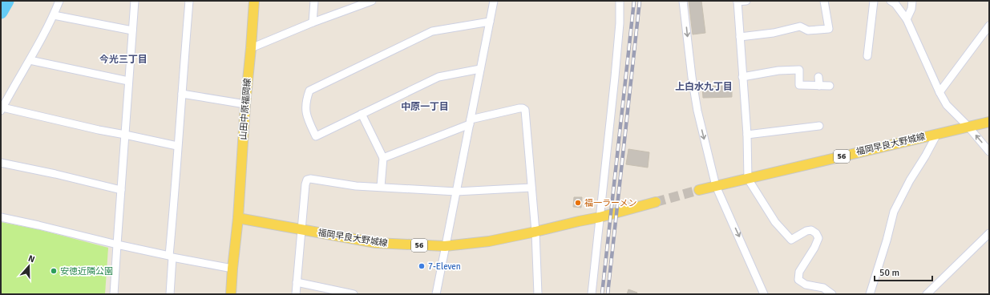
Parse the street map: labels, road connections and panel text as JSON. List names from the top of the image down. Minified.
{"streets":{"main road":["山田中原福岡線","福岡早良大野城線","56"]},"crossings":[["山田中原福岡線","福岡早良大野城線"]],"districts":["今光三丁目","上白水九丁目","中原一丁目"],"places":["福一ラーメン","7-Eleven","安徳近隣公園"],"scale_bar":"50 m","north":"top"}
